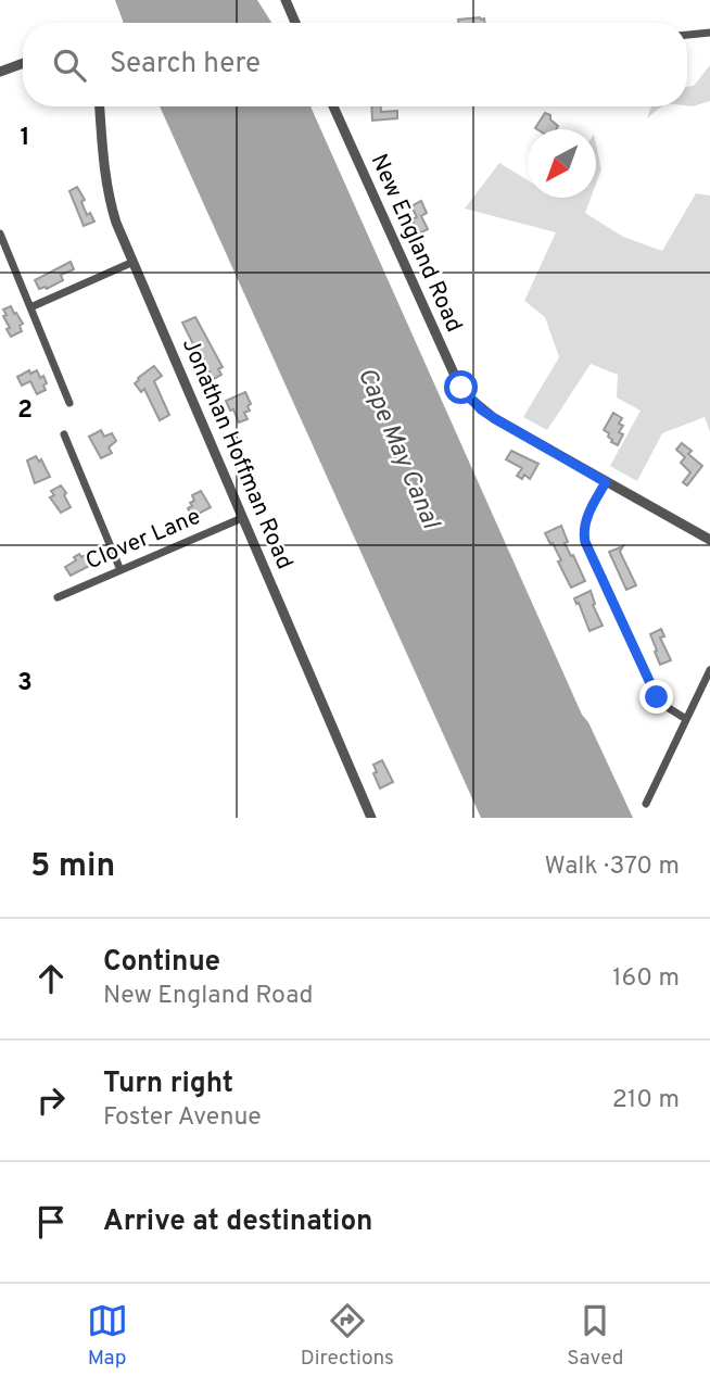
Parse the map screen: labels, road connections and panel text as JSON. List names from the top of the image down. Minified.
{"streets":{"street":["New England Road","Jonathan Hoffman Road","Clover Lane"]},"crossings":[["Jonathan Hoffman Road","Clover Lane"]],"water":["Cape May Canal"],"north":"bottom left","page":{"search":"Search here","heading":["5 min","Walk · 370 m"],"list":[["Continue","New England Road","160 m"],["Turn right","Foster Avenue","210 m"],"Arrive at destination"],"nav":["Map","Directions","Saved"]},"grid":{"rows":["1","2","3"]}}
